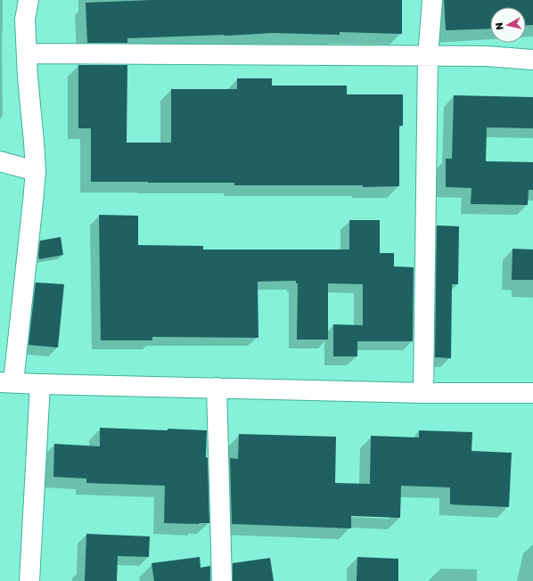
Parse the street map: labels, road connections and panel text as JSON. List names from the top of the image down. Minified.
{"north":"left"}
